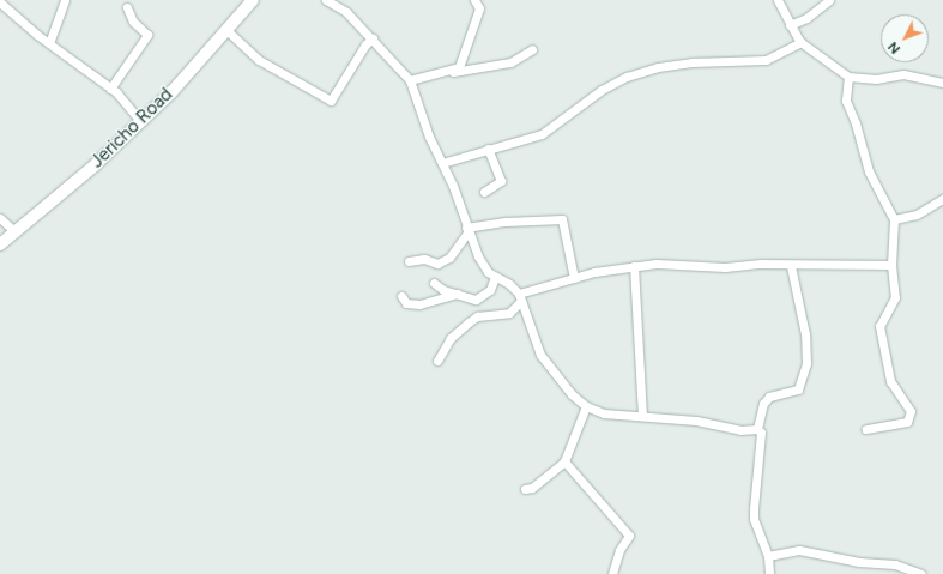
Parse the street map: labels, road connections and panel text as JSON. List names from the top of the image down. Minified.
{"streets":{"street":["Jericho Road"]},"north":"bottom left"}
